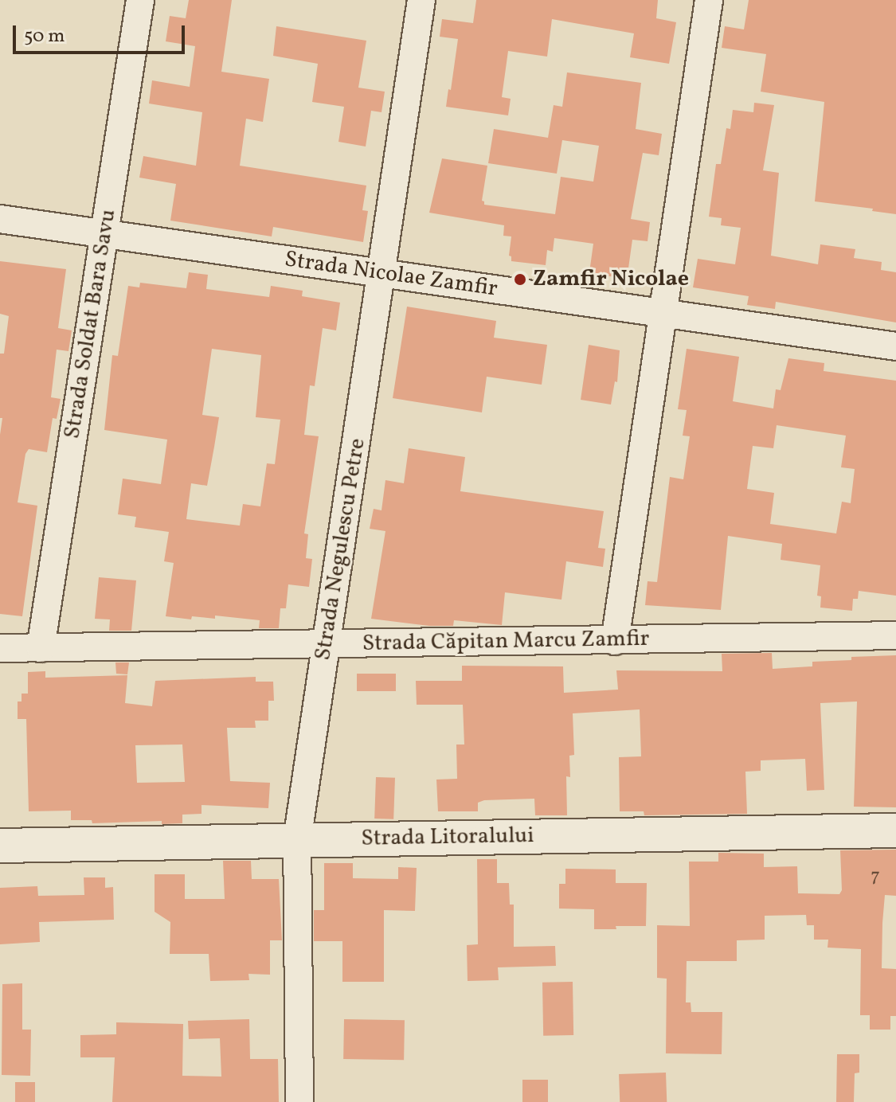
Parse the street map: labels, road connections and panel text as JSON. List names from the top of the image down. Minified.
{"streets":{"street":["Strada Nicolae Zamfir","Strada Soldat Bara Savu","Strada Negulescu Petre","Strada Căpitan Marcu Zamfir","Strada Litoralului"]},"crossings":[["Strada Nicolae Zamfir","Strada Soldat Bara Savu"],["Strada Nicolae Zamfir","Strada Negulescu Petre"],["Strada Soldat Bara Savu","Strada Căpitan Marcu Zamfir"],["Strada Negulescu Petre","Strada Căpitan Marcu Zamfir"],["Strada Negulescu Petre","Strada Litoralului"]],"places":["Zamfir Nicolae"],"house_numbers":["7"],"scale_bar":"50 m"}
